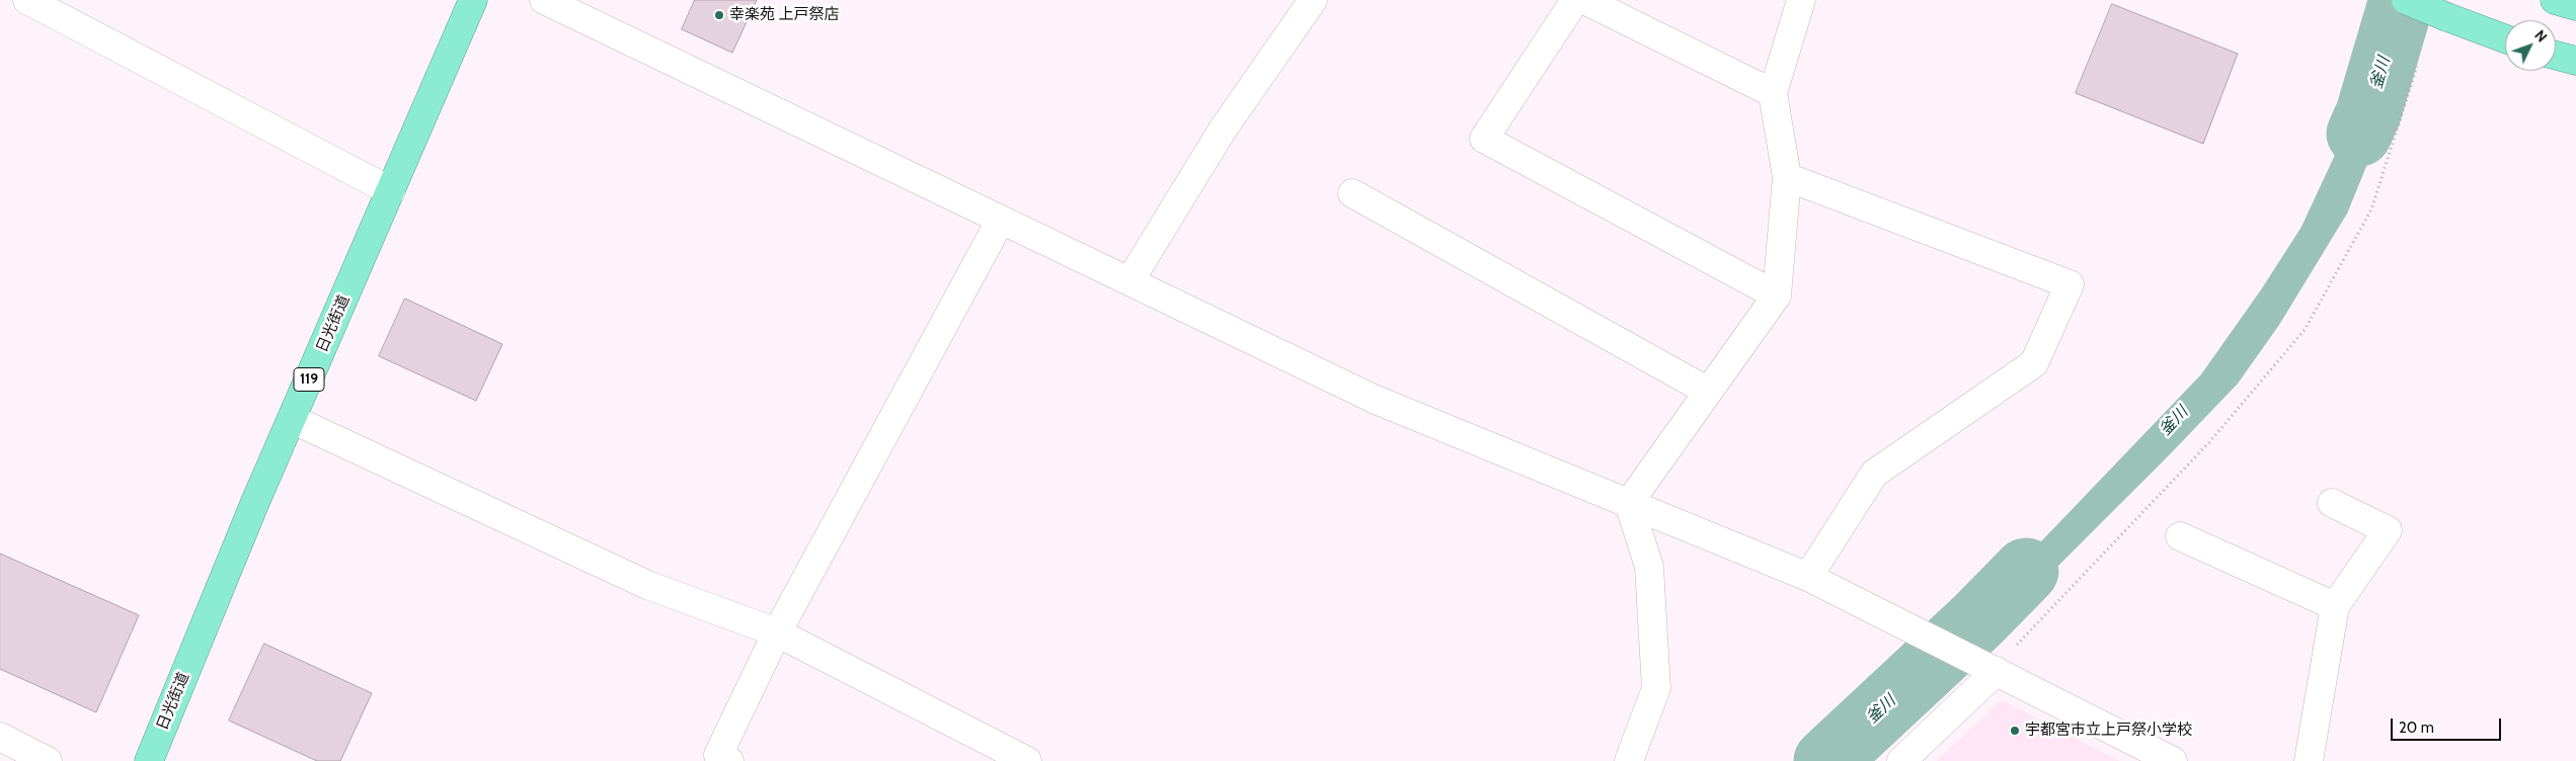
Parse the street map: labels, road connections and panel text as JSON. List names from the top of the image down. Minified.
{"streets":{"highway":["日光街道","119"]},"water":["釜川"],"places":["幸楽苑 上戸祭店","宇都宮市立上戸祭小学校"],"scale_bar":"20 m","north":"top right"}
